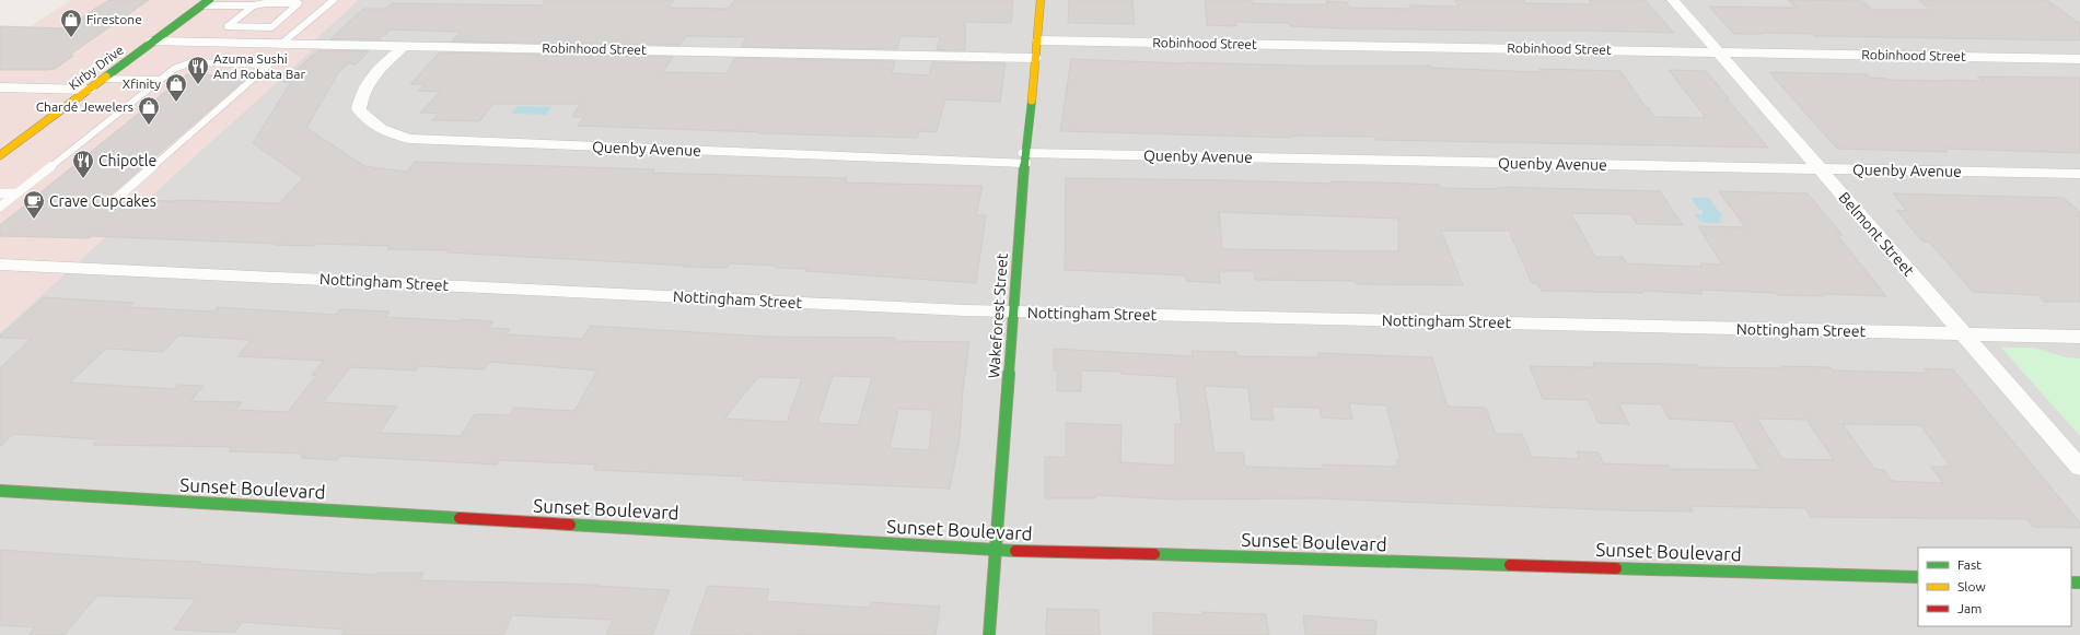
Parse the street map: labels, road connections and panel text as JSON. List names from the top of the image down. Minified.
{"streets":{"street":["Robinhood Street","Kirby Drive","Quenby Avenue","Belmont Street","Nottingham Street","Wakeforest Street","Sunset Boulevard"]},"crossings":[["Robinhood Street","Kirby Drive"],["Robinhood Street","Quenby Avenue"],["Robinhood Street","Belmont Street"],["Robinhood Street","Wakeforest Street"],["Quenby Avenue","Belmont Street"],["Quenby Avenue","Wakeforest Street"],["Belmont Street","Nottingham Street"],["Nottingham Street","Wakeforest Street"],["Wakeforest Street","Sunset Boulevard"]],"places":{"shop":["Firestone","Xfinity","Chardé Jewelers"],"restaurant":["Azuma Sushi And Robata Bar","Chipotle"],"cafe":["Crave Cupcakes"]},"legend":["Fast","Slow","Jam"]}
